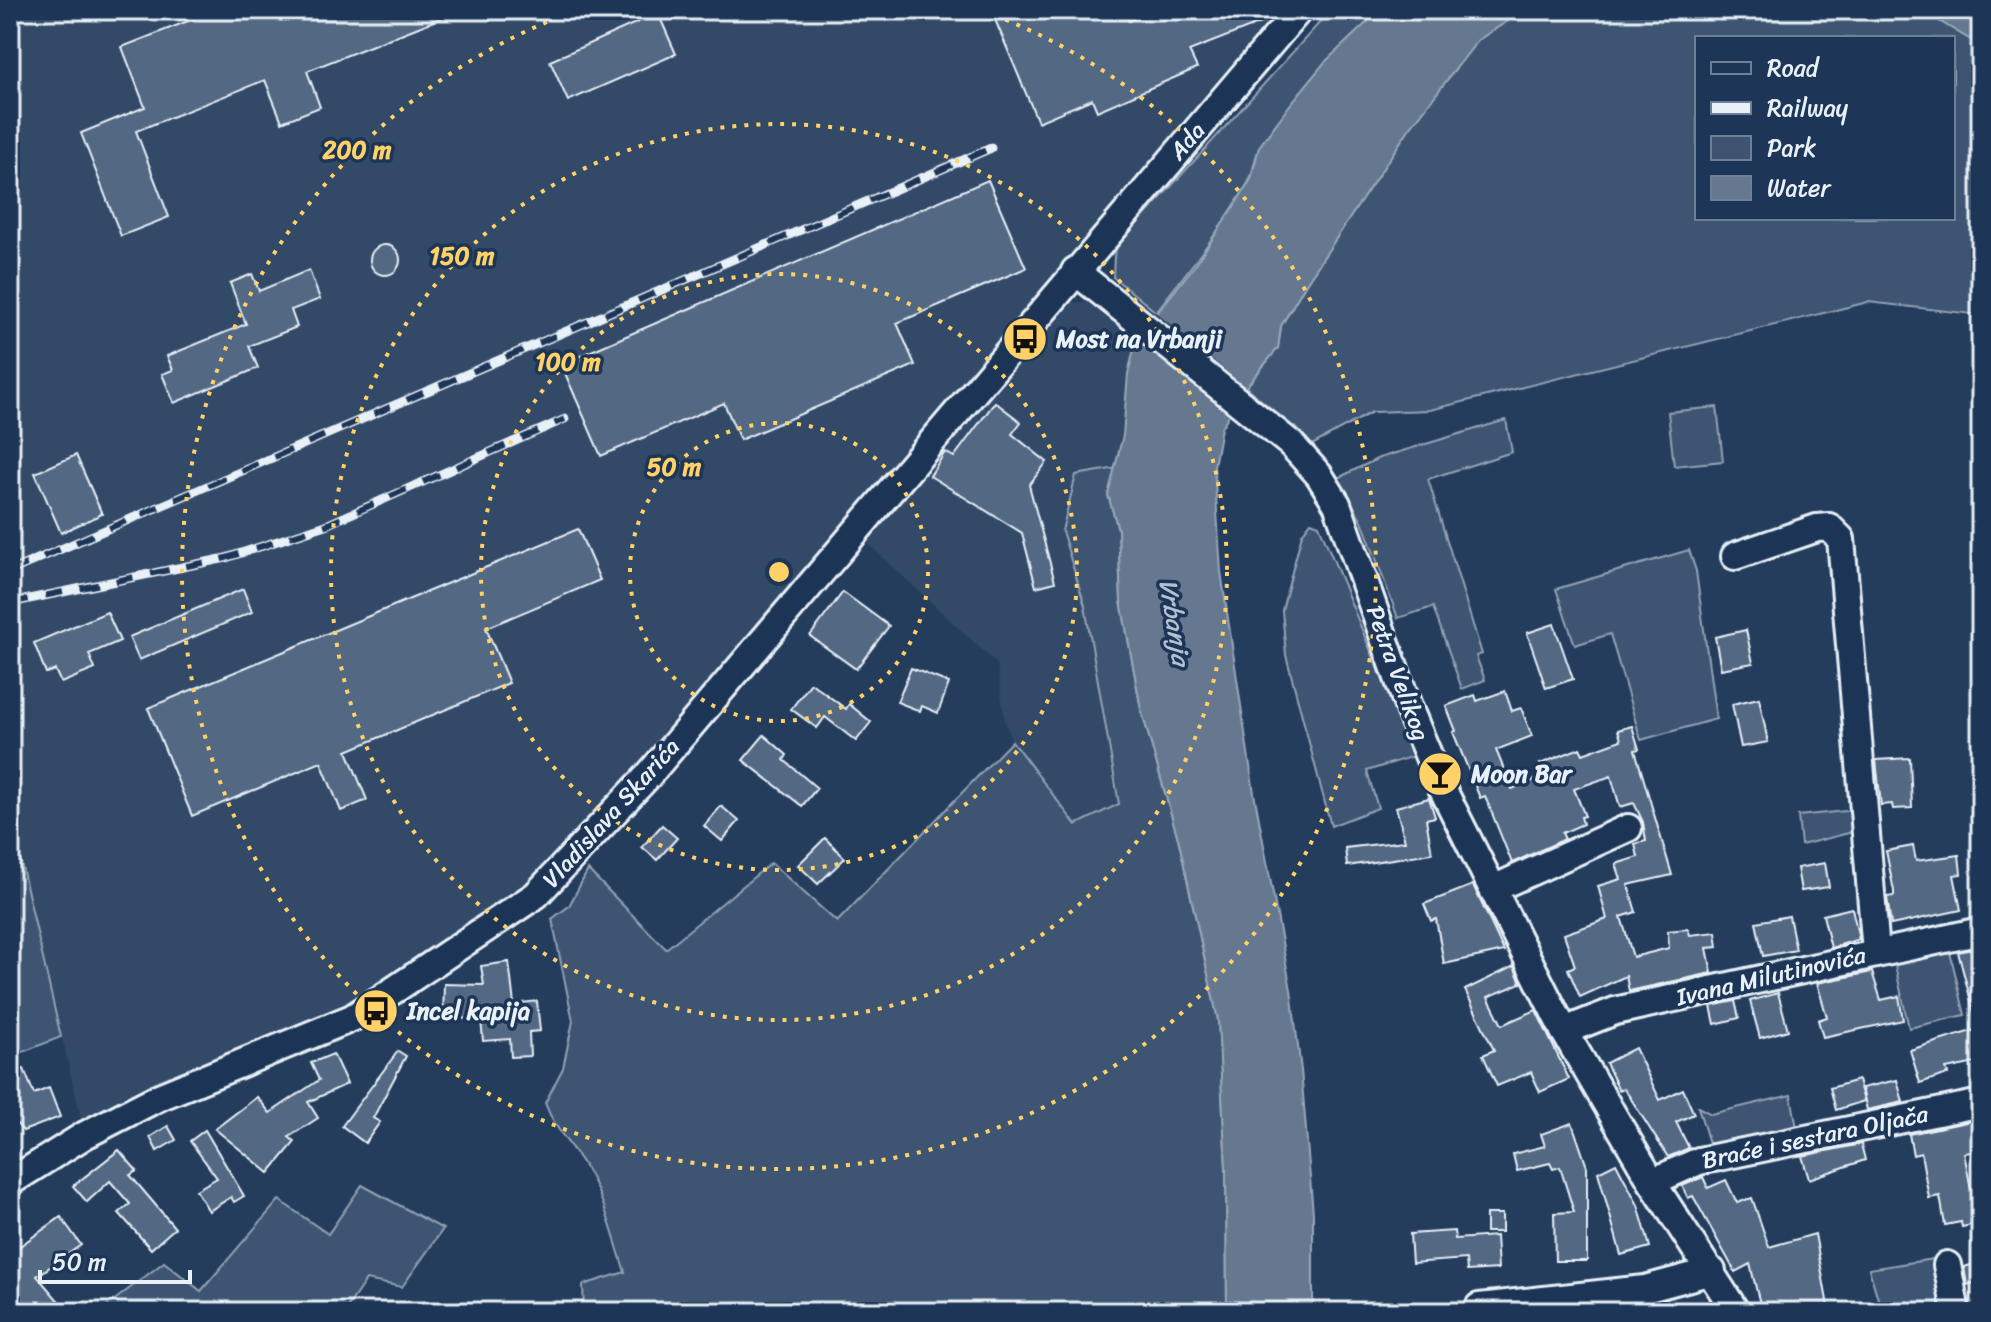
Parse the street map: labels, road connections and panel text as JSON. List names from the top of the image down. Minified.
{"streets":{"street":["Ada","Petra Velikog","Vladislava Skarića","Ivana Milutinovića","Braće i sestara Oljača"]},"crossings":[["Ada","Petra Velikog"],["Ada","Vladislava Skarića"],["Petra Velikog","Vladislava Skarića"],["Petra Velikog","Ivana Milutinovića"],["Petra Velikog","Braće i sestara Oljača"]],"water":["Vrbanja"],"places":{"bus stop":["Most na Vrbanji","Incel kapija"],"bar":["Moon Bar"]},"legend":["Road","Railway","Park","Water"],"scale_bar":"50 m","rings":["200 m","150 m","100 m","50 m"]}
